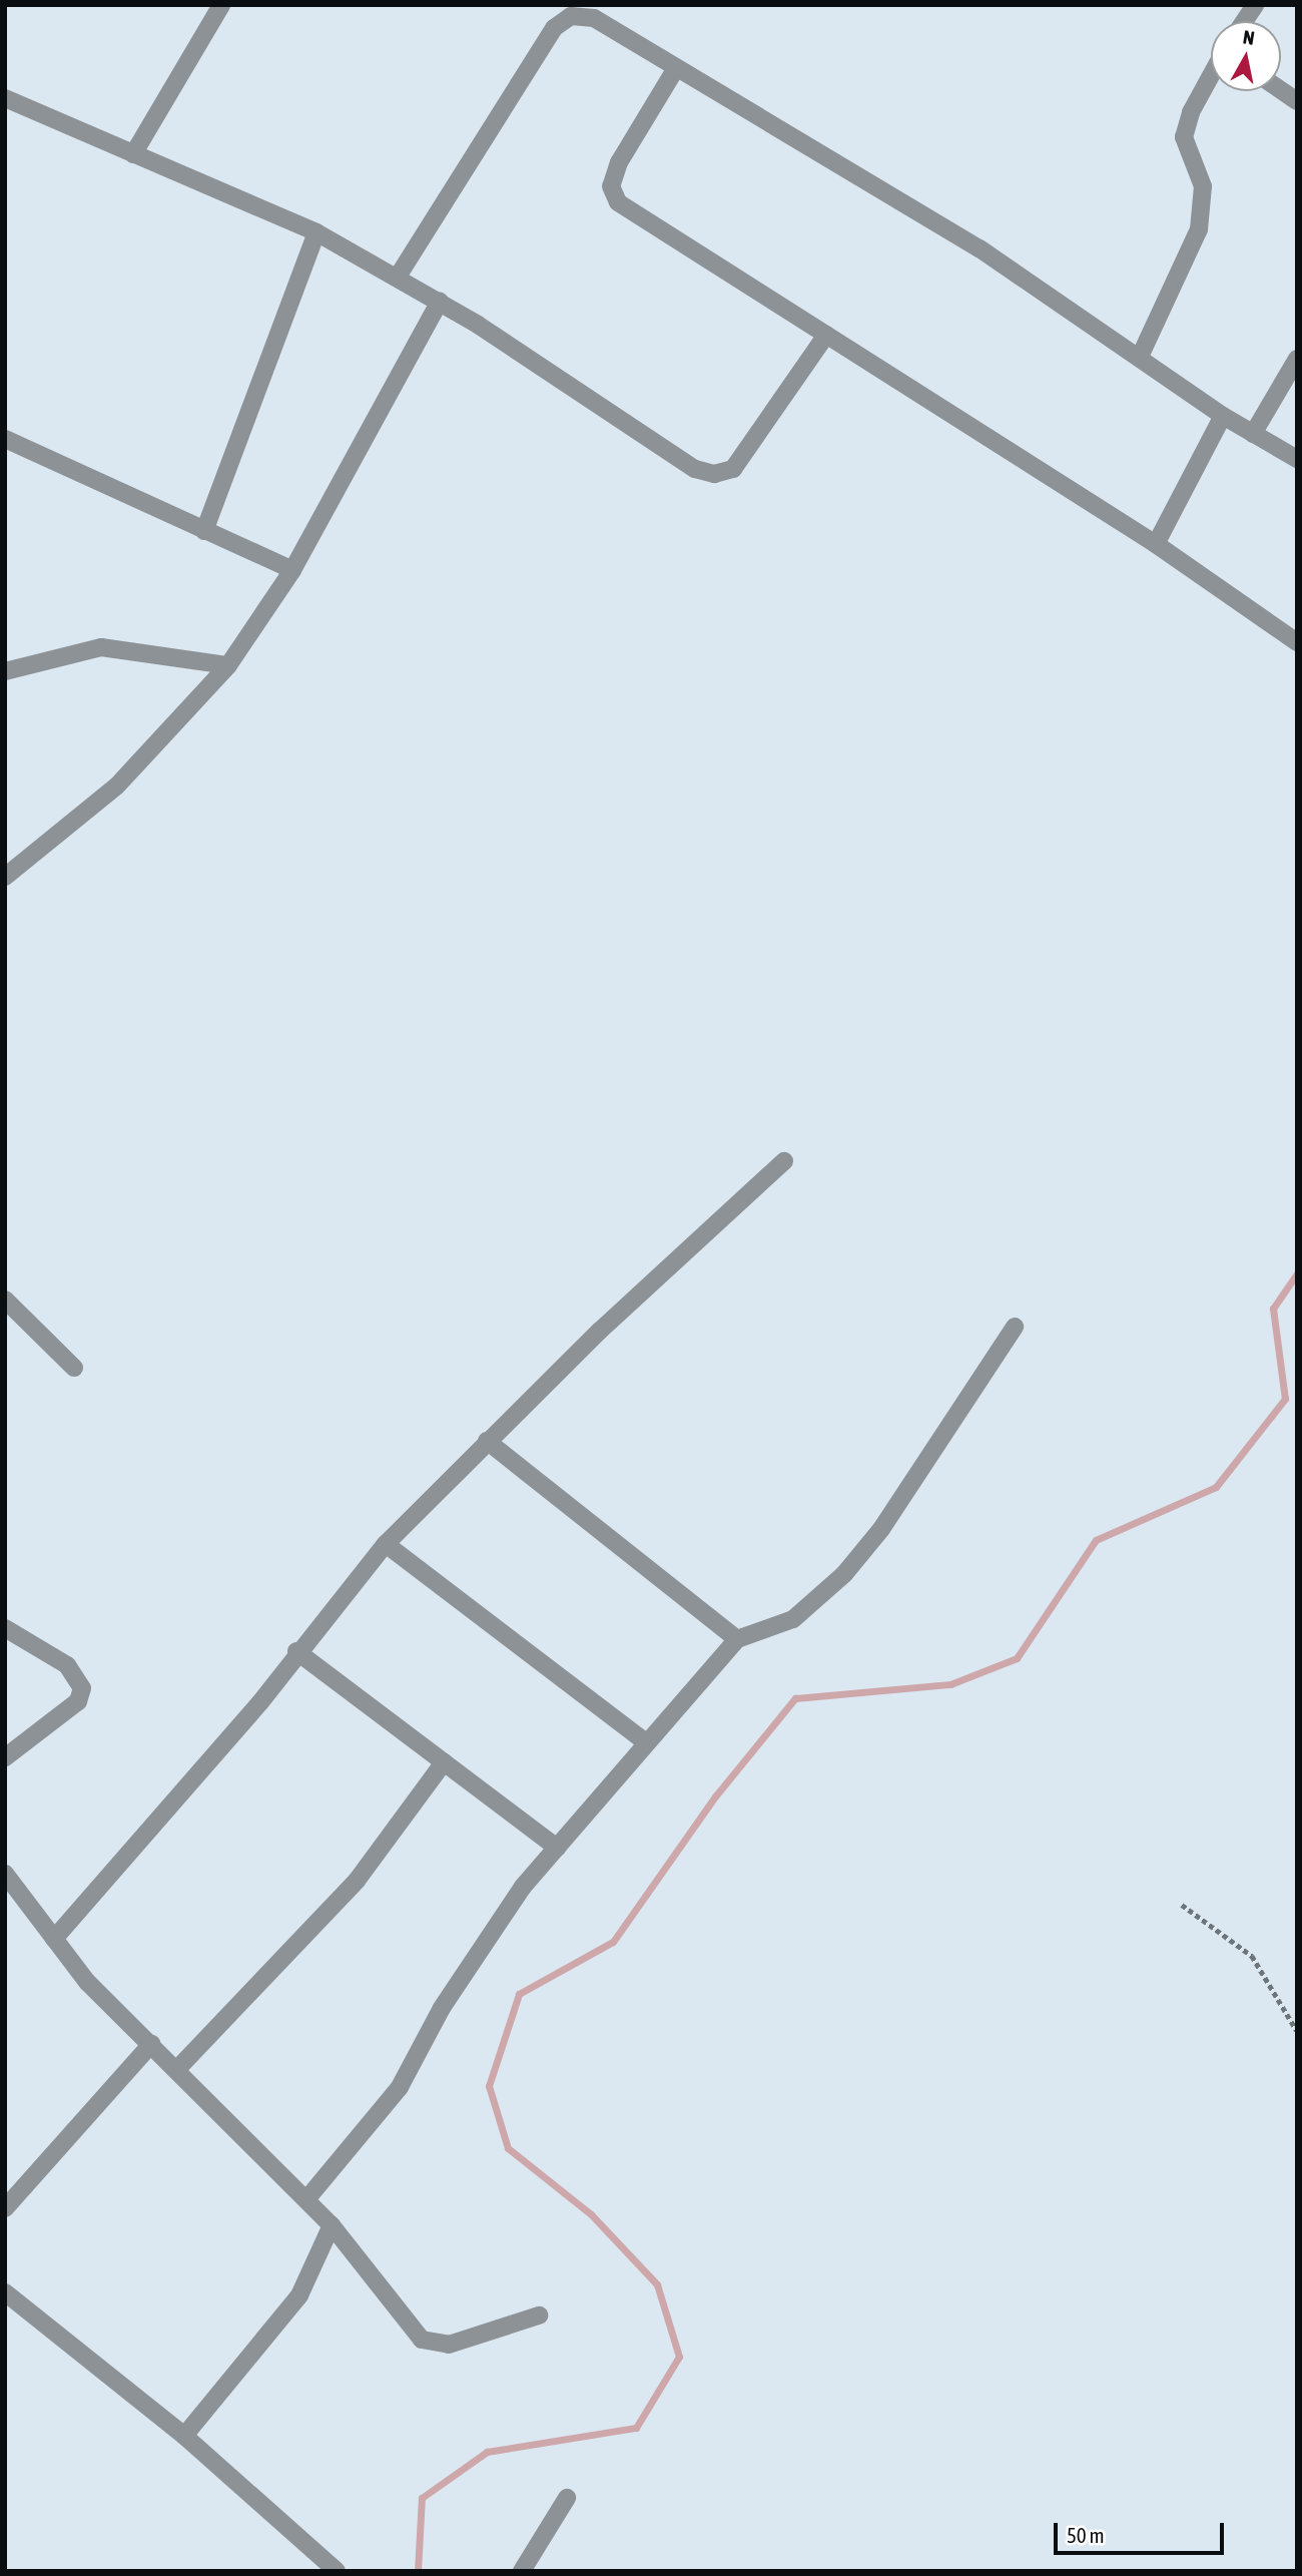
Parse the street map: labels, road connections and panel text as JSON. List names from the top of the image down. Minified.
{"scale_bar":"50 m","north":"top"}
